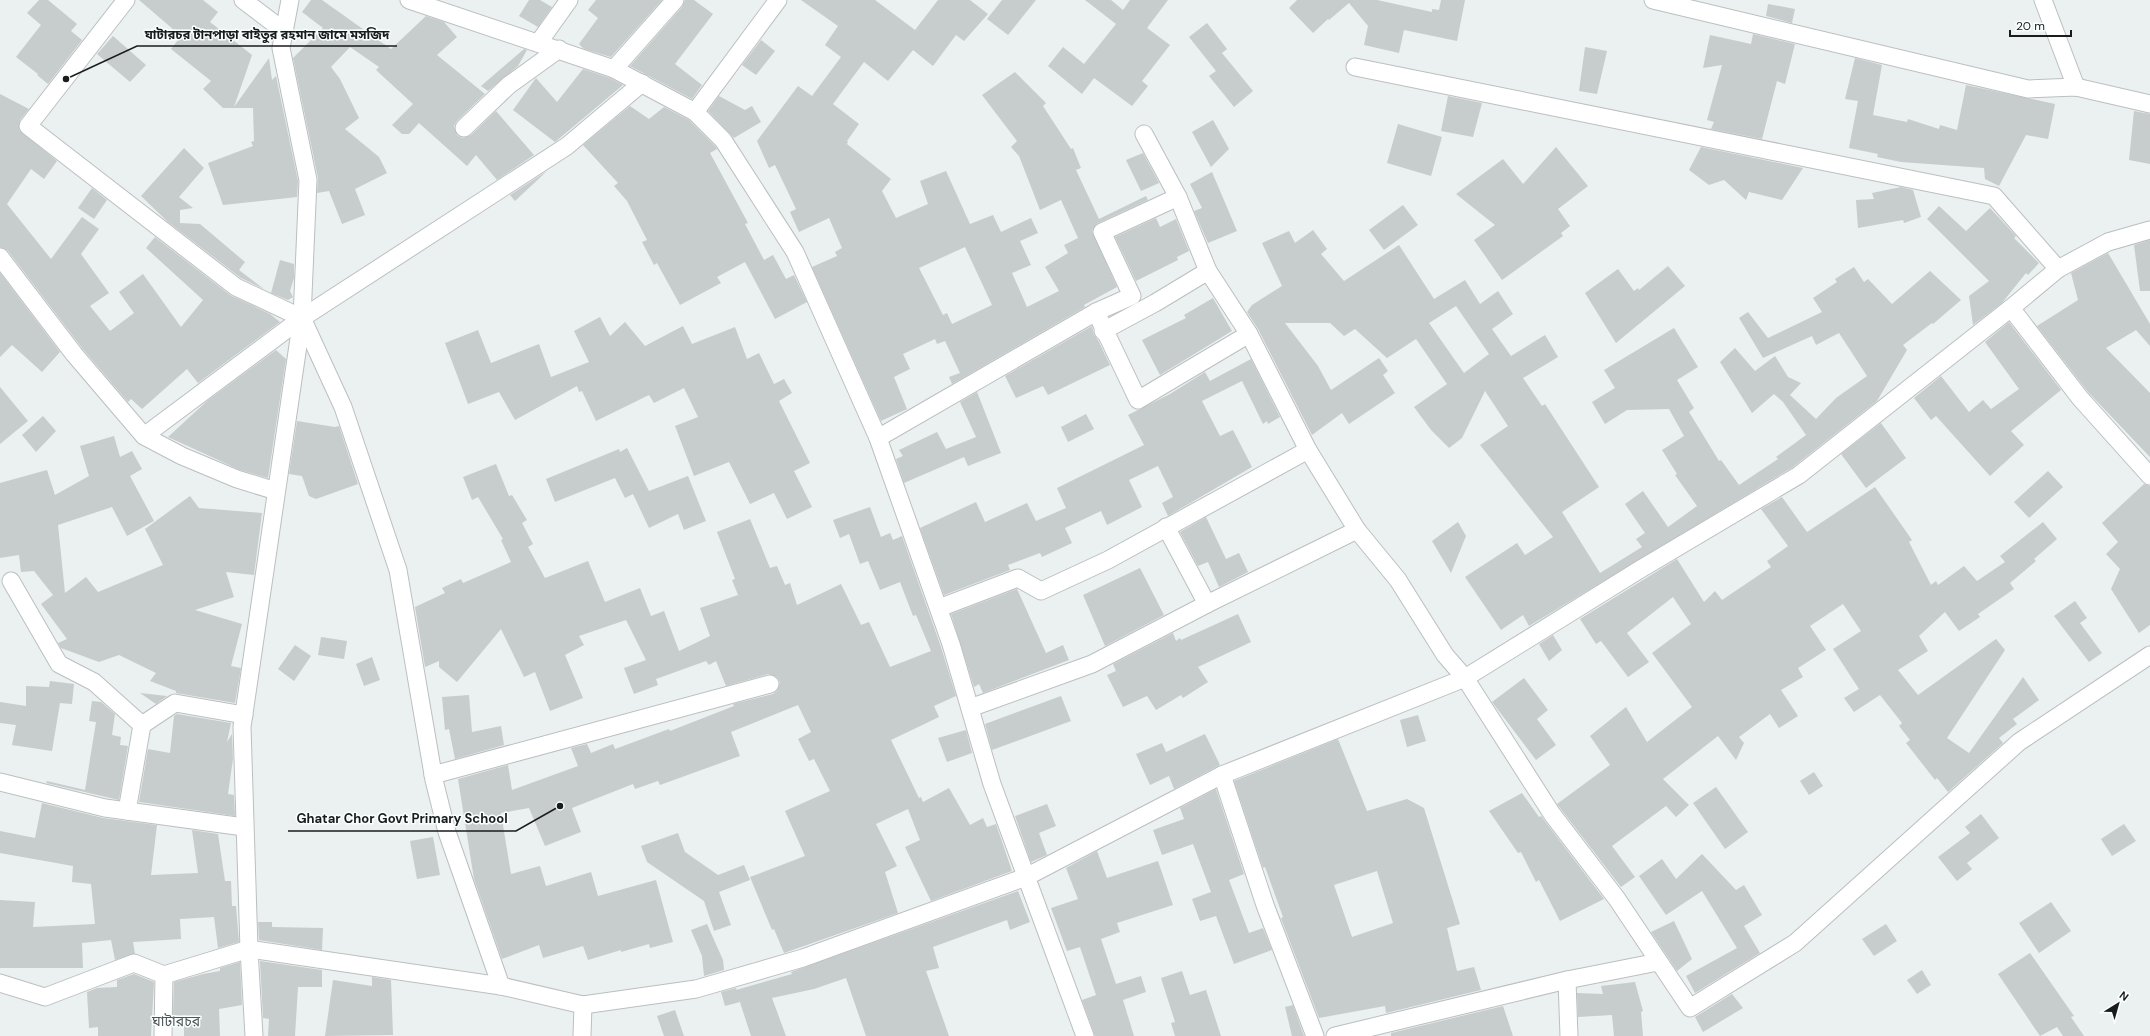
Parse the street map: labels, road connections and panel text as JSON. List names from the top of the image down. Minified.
{"districts":["ঘাটারচর"],"places":["ঘাটারচর টানপাড়া বাইতুর রহমান জামে মসজিদ","Ghatar Chor Govt Primary School"],"scale_bar":"20 m","north":"top right"}
